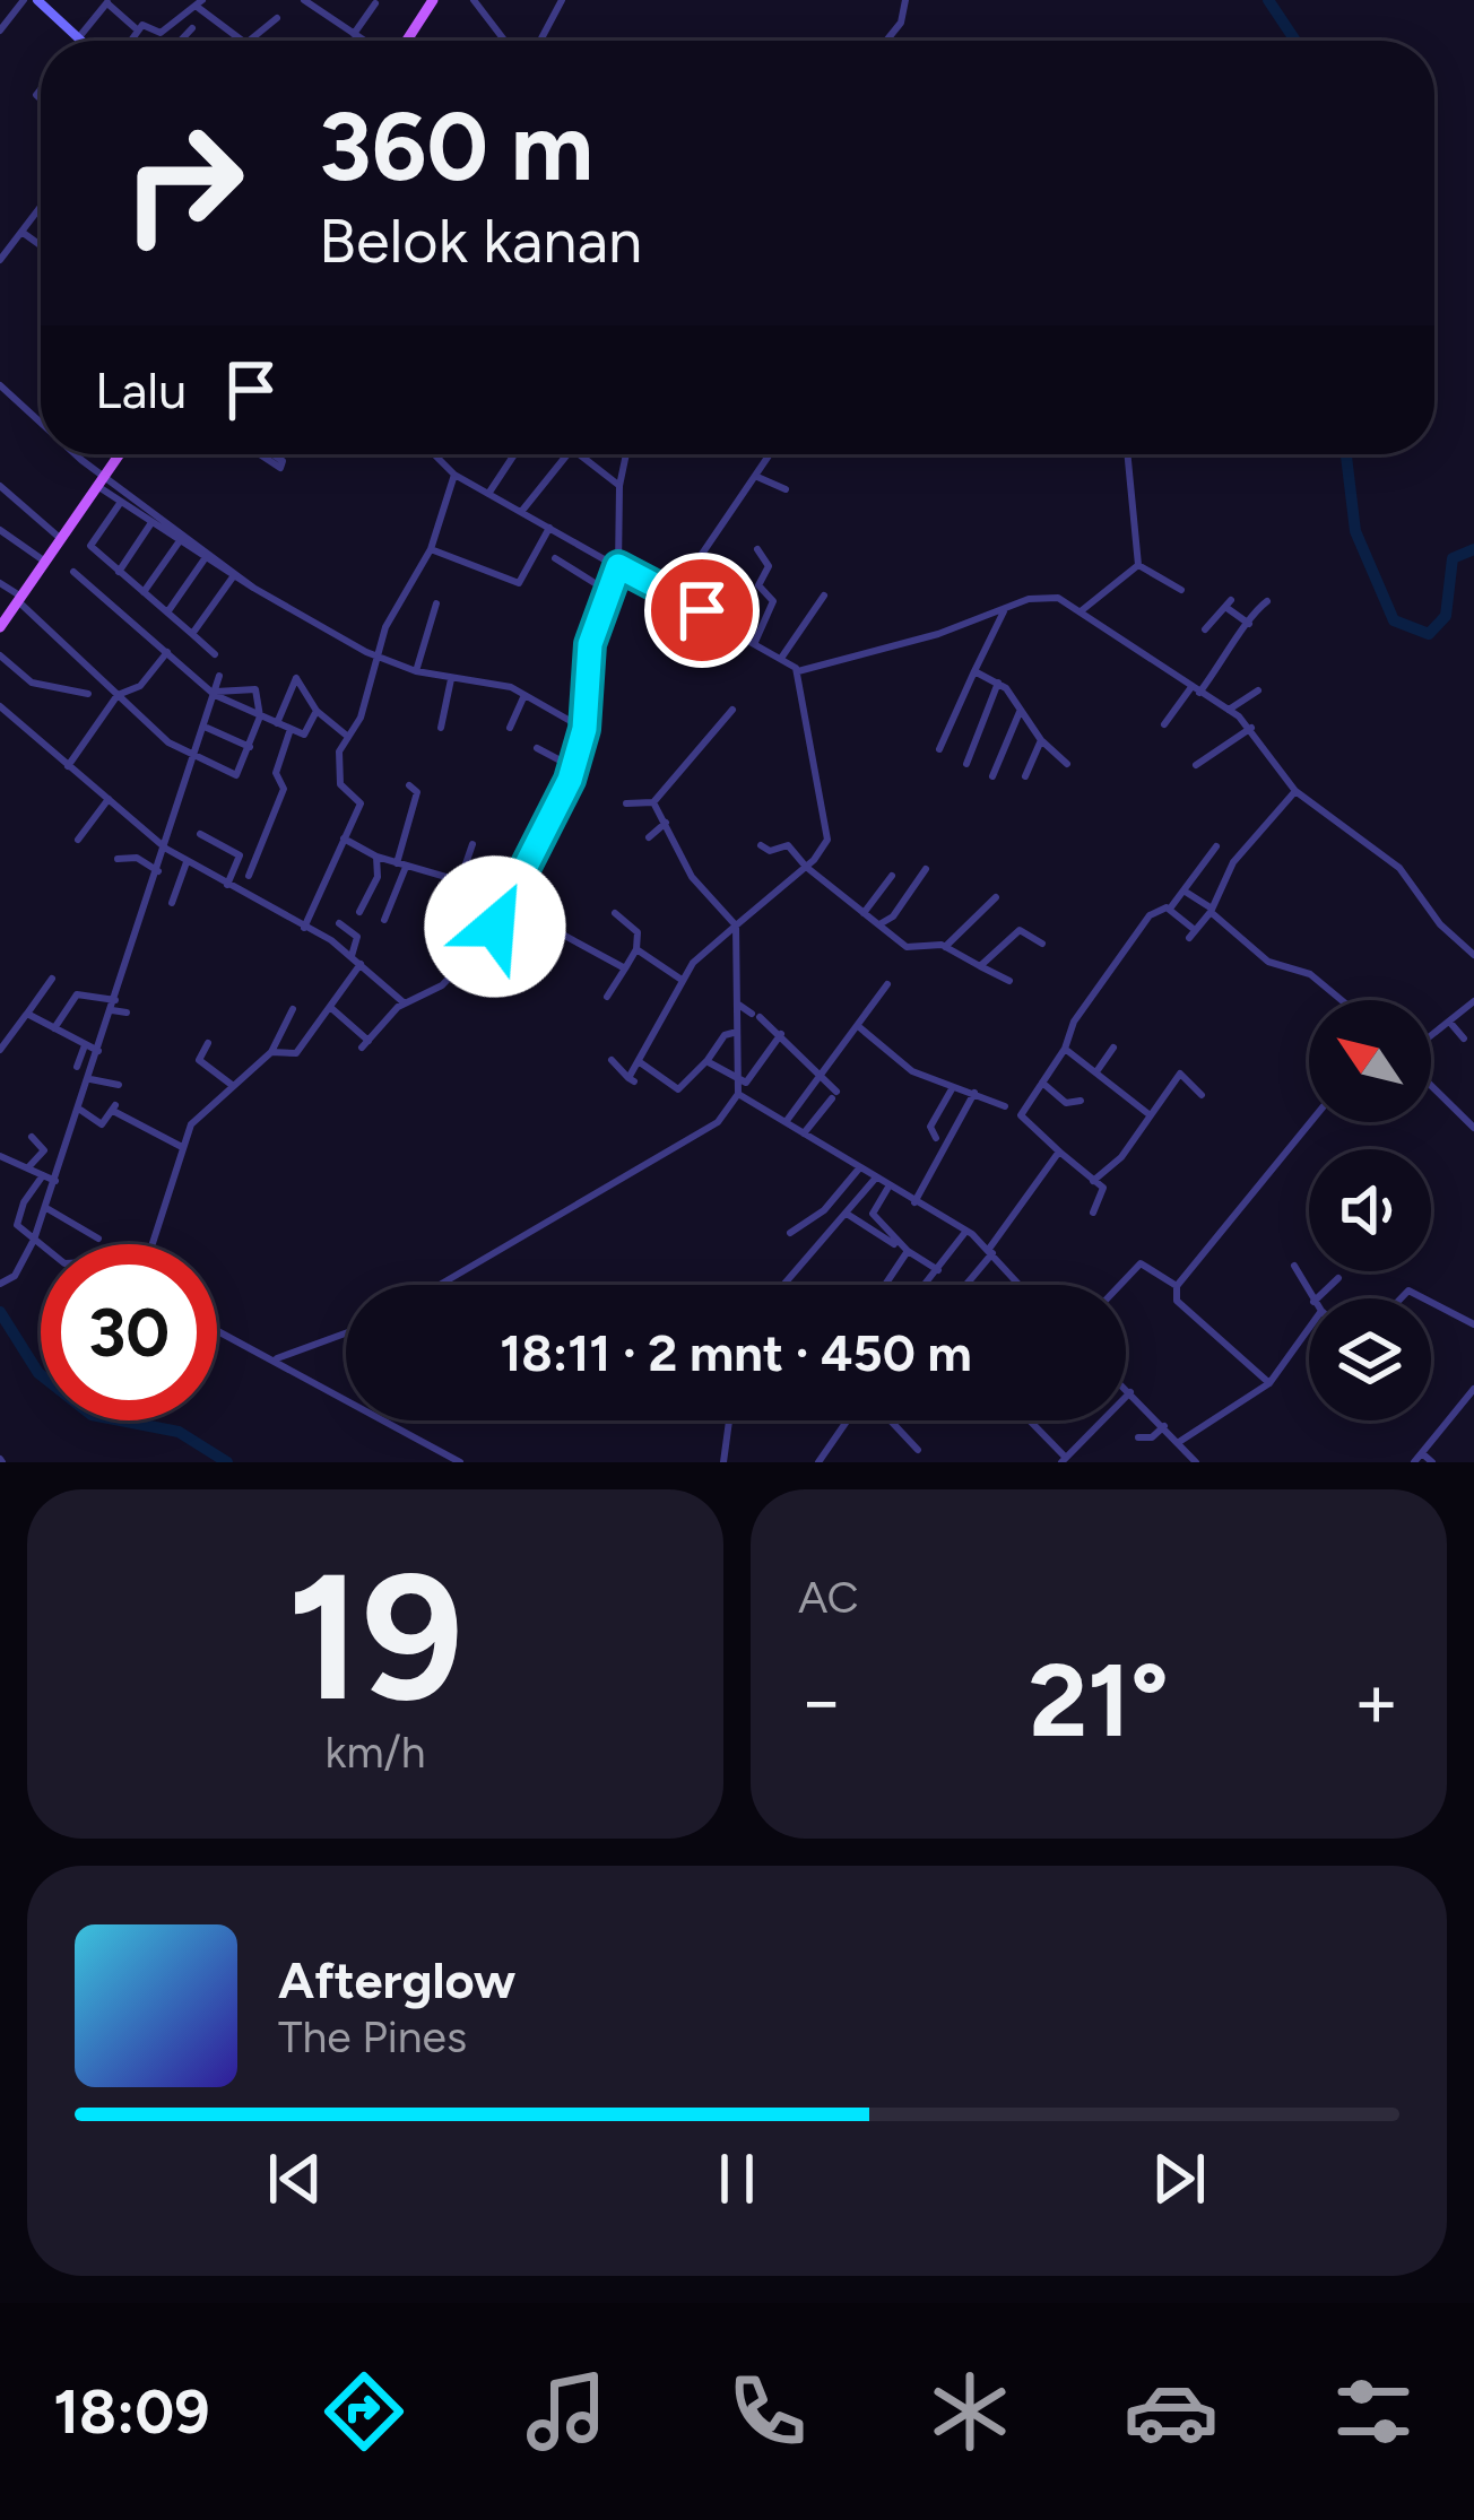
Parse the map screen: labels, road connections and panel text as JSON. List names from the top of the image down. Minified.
{"north":"top left","page":{"turn":["360 m","Belok kanan"],"then":"Lalu","limit":"30","trip":"18:11 · 2 mnt · 450 m","tile":[["19","km/h"],"AC"],"heat":["−","21°","+"],"song":["Afterglow","The Pines"],"tabs":"18:09"}}
